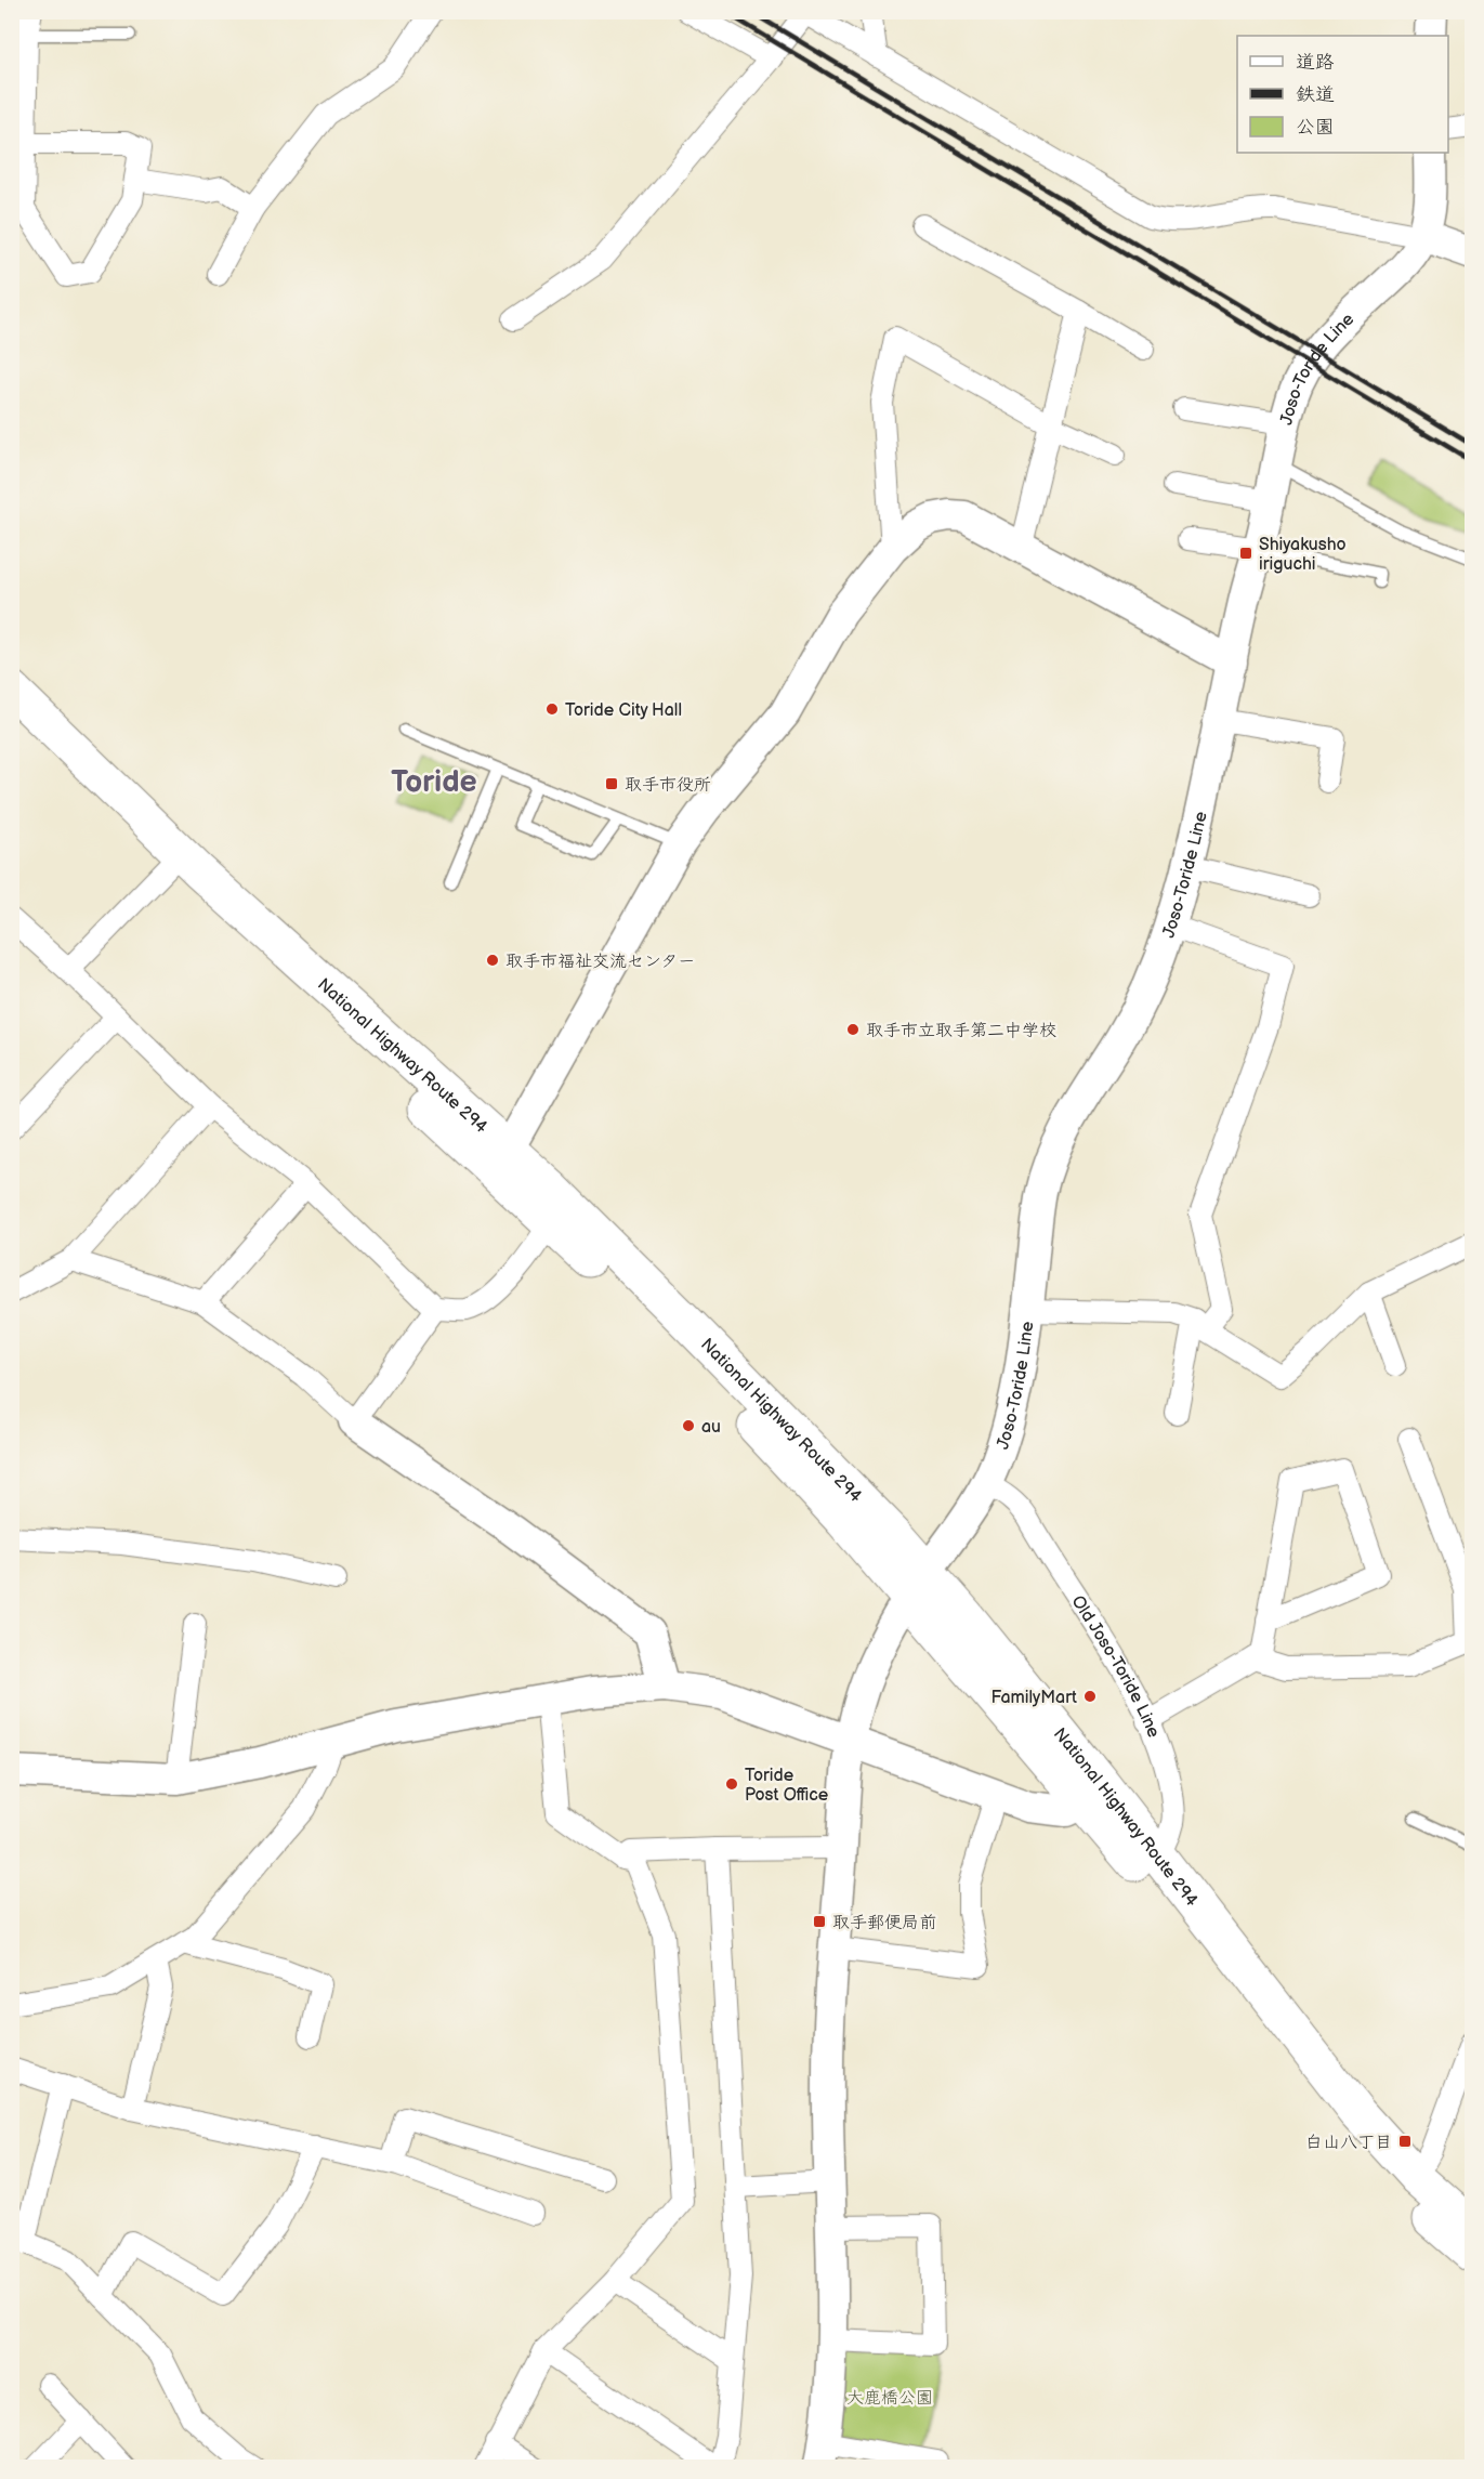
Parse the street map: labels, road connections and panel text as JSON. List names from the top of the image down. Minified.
{"streets":{"highway":["National Highway Route 294"],"street":["Joso-Toride Line","Old Joso-Toride Line"]},"crossings":[["Joso-Toride Line","National Highway Route 294"],["Joso-Toride Line","Old Joso-Toride Line"],["National Highway Route 294","Old Joso-Toride Line"]],"districts":["Toride"],"parks":["大鹿橋公園"],"places":{"transit":["Shiyakusho iriguchi","取手市役所","取手郵便局前","白山八丁目"],"other":["Toride City Hall","取手市福祉交流センター","取手市立取手第二中学校","au","FamilyMart","Toride Post Office"]},"legend":["道路","鉄道","公園"]}
